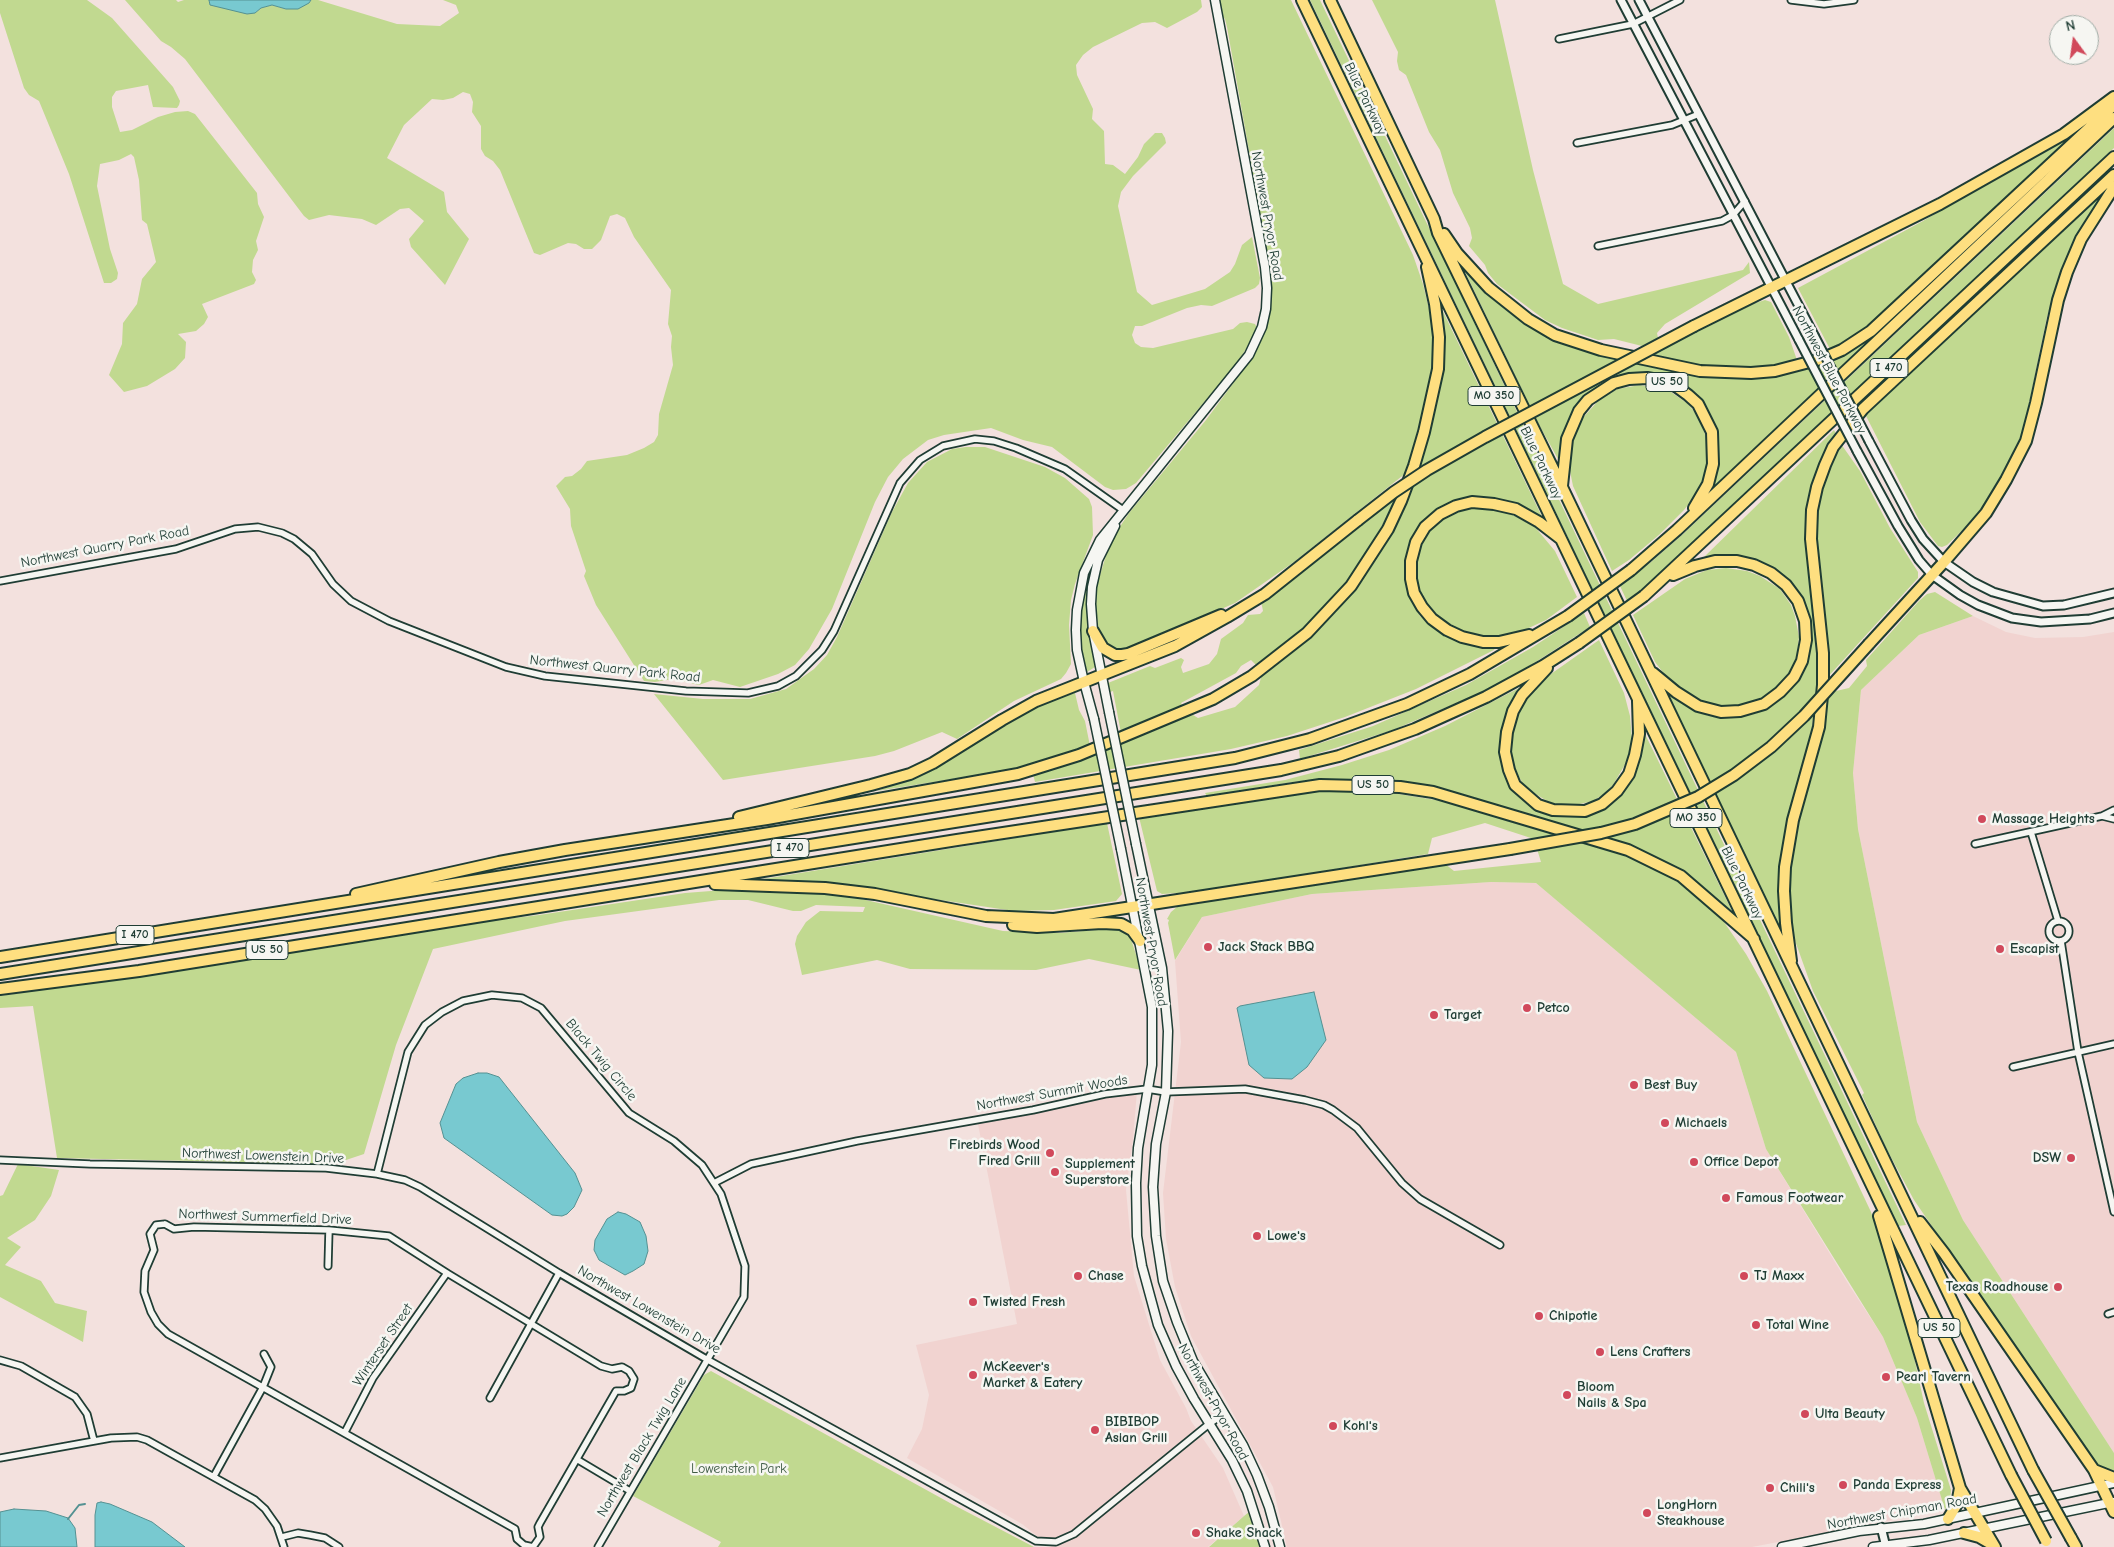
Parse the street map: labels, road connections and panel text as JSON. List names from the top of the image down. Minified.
{"streets":{"highway":["Blue Parkway","I 470","US 50","MO 350"],"main road":["Northwest Pryor Road","Northwest Chipman Road"],"street":["Northwest Blue Parkway","Northwest Quarry Park Road","Black Twig Circle","Northwest Summit Woods","Northwest Lowenstein Drive","Northwest Summerfield Drive","Winterset Street","Northwest Black Twig Lane"]},"crossings":[["Blue Parkway","US 50"],["Northwest Pryor Road","Northwest Quarry Park Road"],["Northwest Pryor Road","Northwest Summit Woods"],["Northwest Pryor Road","Northwest Lowenstein Drive"],["I 470","US 50"],["Black Twig Circle","Northwest Summit Woods"],["Black Twig Circle","Northwest Lowenstein Drive"],["Black Twig Circle","Northwest Black Twig Lane"],["Northwest Lowenstein Drive","Northwest Black Twig Lane"],["Northwest Summerfield Drive","Winterset Street"]],"parks":["Lowenstein Park"],"places":["Massage Heights","Jack Stack BBQ","Escapist","Petco","Target","Best Buy","Michaels","Firebirds Wood Fired Grill","DSW","Office Depot","Supplement Superstore","Famous Footwear","Lowe's","Chase","TJ Maxx","Texas Roadhouse","Twisted Fresh","Chipotle","Total Wine","Lens Crafters","McKeever's Market & Eatery","Pearl Tavern","Bloom Nails & Spa","Ulta Beauty","Kohl's","BIBIBOP Asian Grill","Panda Express","Chili's","LongHorn Steakhouse","Shake Shack"],"north":"top"}
